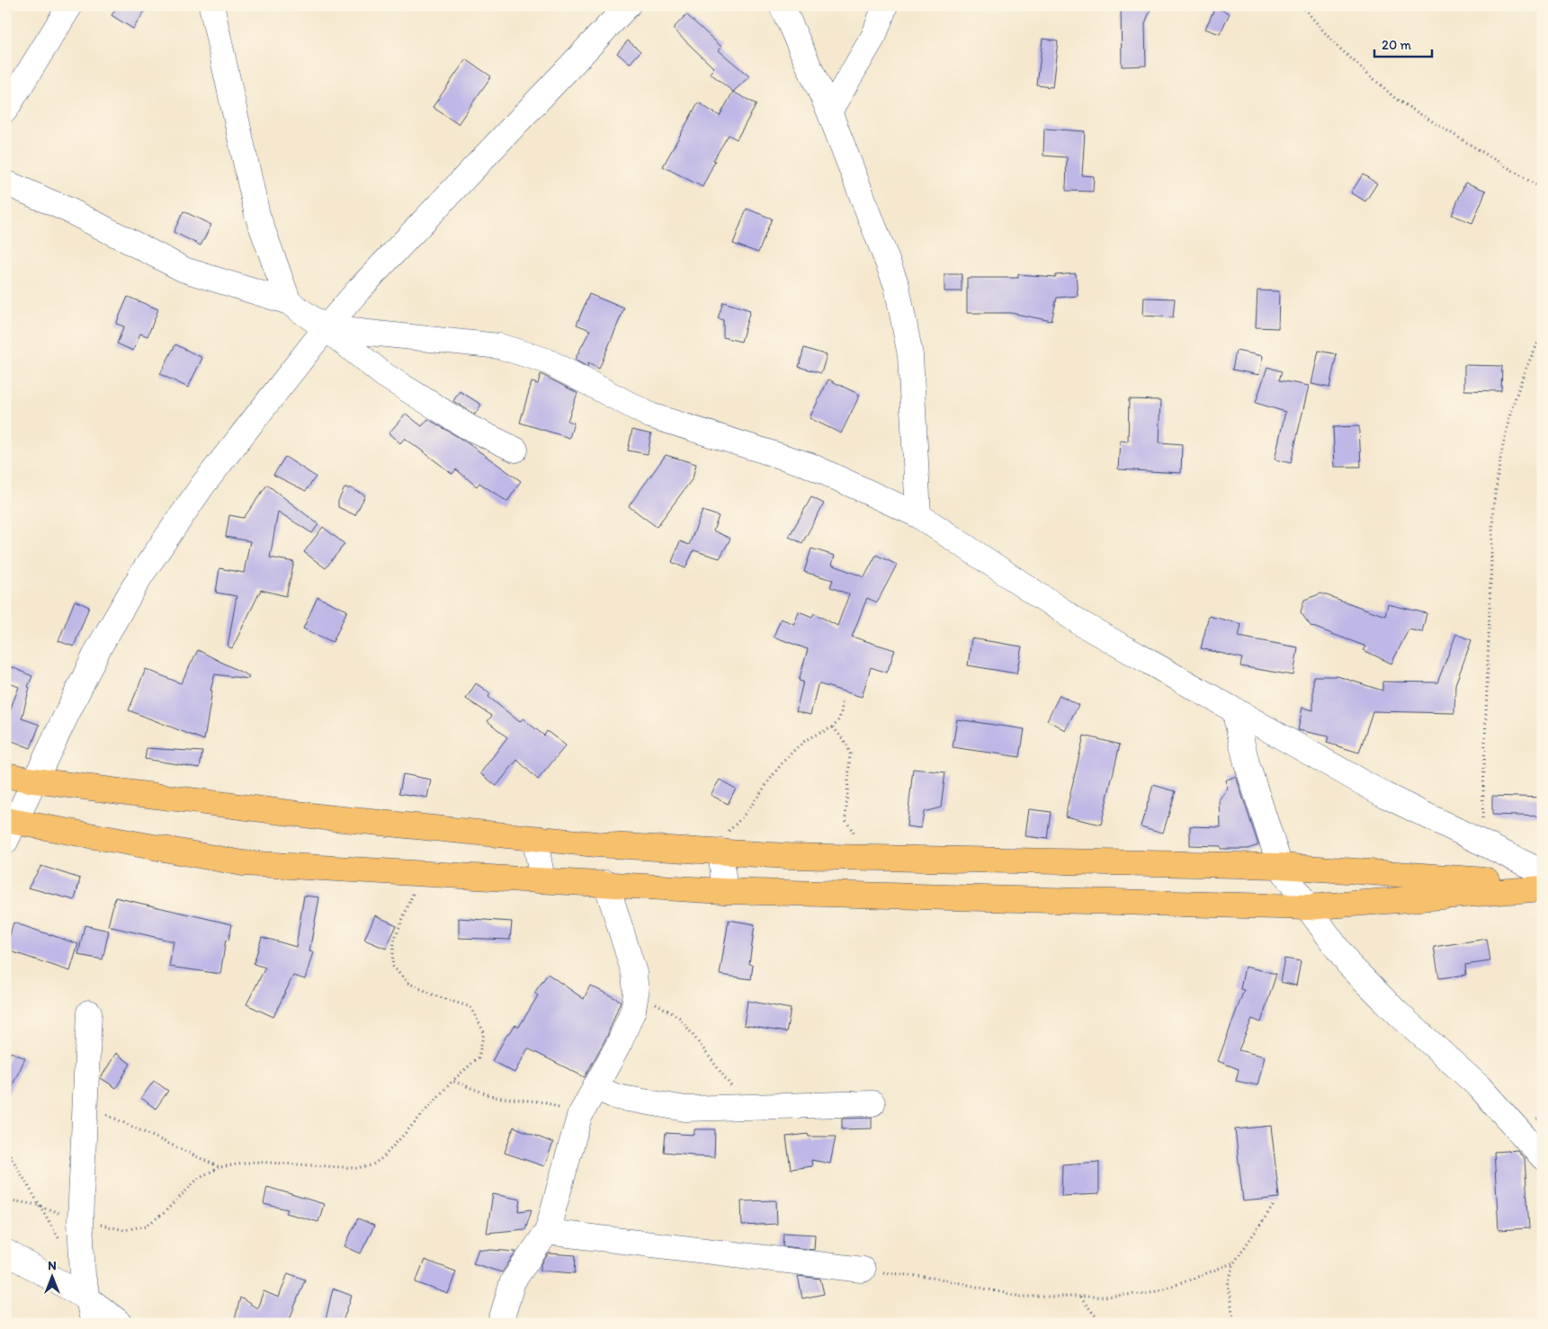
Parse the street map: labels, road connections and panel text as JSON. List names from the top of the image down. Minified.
{"scale_bar":"20 m","north":"top"}
